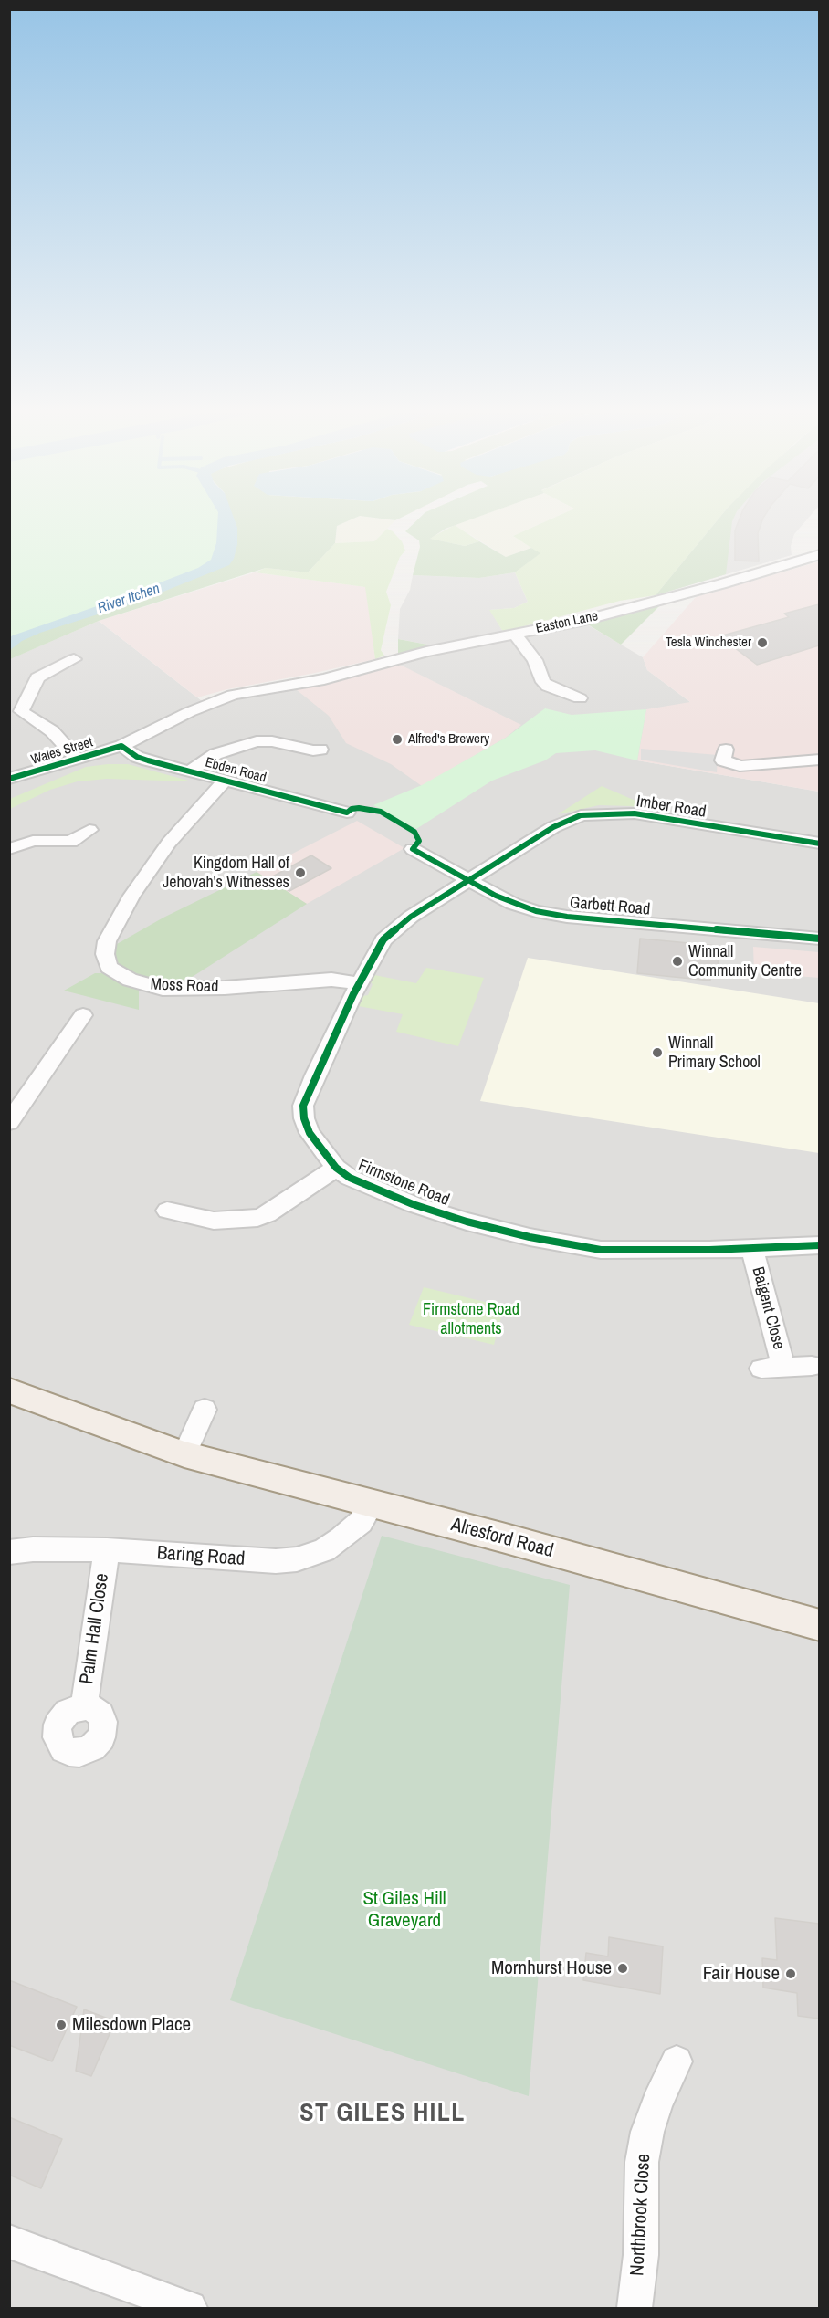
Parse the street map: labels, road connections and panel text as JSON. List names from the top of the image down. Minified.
{"streets":{"main road":["Alresford Road"],"street":["Easton Lane","Wales Street","Ebden Road","Imber Road","Garbett Road","Moss Road","Firmstone Road","Baigent Close","Baring Road","Palm Hall Close","Northbrook Close"]},"crossings":[["Easton Lane","Wales Street"],["Wales Street","Ebden Road"],["Ebden Road","Moss Road"],["Imber Road","Garbett Road"],["Imber Road","Firmstone Road"],["Garbett Road","Firmstone Road"],["Moss Road","Firmstone Road"],["Firmstone Road","Baigent Close"],["Alresford Road","Baring Road"],["Baring Road","Palm Hall Close"]],"districts":["ST GILES HILL"],"water":["River Itchen"],"parks":["Firmstone Road allotments","St Giles Hill Graveyard"],"places":["Tesla Winchester","Alfred's Brewery","Kingdom Hall of Jehovah's Witnesses","Winnall Community Centre","Winnall Primary School","Mornhurst House","Fair House","Milesdown Place"]}
